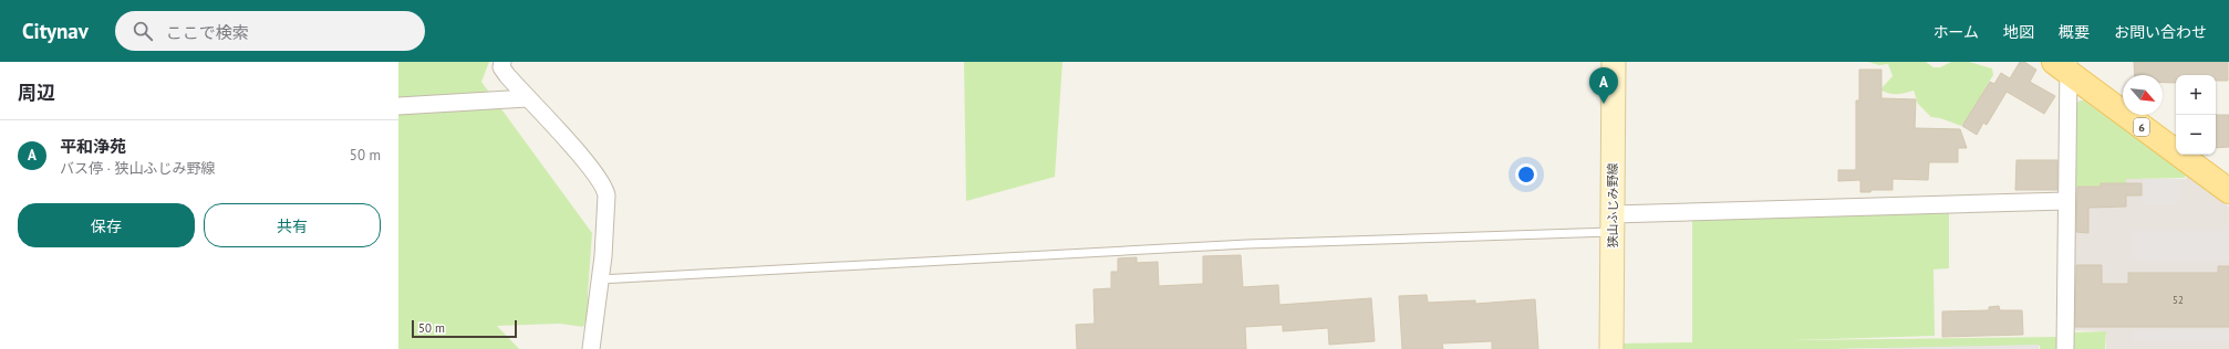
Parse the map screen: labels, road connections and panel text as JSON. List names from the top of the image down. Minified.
{"streets":{"main road":["6","狭山ふじみ野線"]},"house_numbers":["52"],"scale_bar":"50 m","north":"bottom right","page":{"header":"Citynav","search":"ここで検索","nav":["ホーム","地図","概要","お問い合わせ"],"heading":"周辺","pins":"A","map_buttons":["+","−"],"list":[{"mark":"A","name":"平和浄苑","note":"バス停 · 狭山ふじみ野線","value":"50 m"}],"buttons":["保存","共有"],"scale":"50 m"}}
